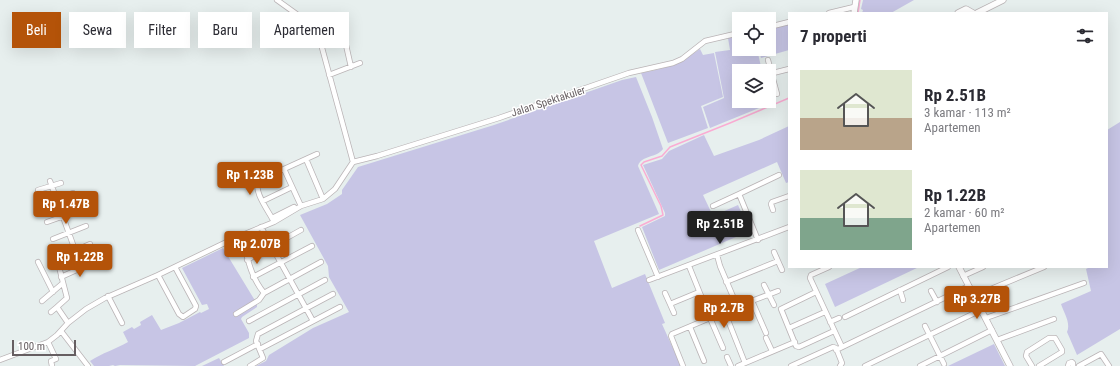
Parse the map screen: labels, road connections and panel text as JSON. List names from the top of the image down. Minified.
{"streets":{"street":["Jalan Spektakuler"]},"scale_bar":"100 m","page":{"chip":["Beli","Sewa","Filter","Baru","Apartemen"],"heading":"7 properti","list":[{"name":"Rp 2.51B","note":"3 kamar · 113 m² · Apartemen"},{"name":"Rp 1.22B","note":"2 kamar · 60 m² · Apartemen"}],"price":["Rp 1.23B","Rp 1.47B","Rp 2.51B","Rp 2.07B","Rp 1.22B","Rp 3.27B","Rp 2.7B"],"scale":"100 m"}}
